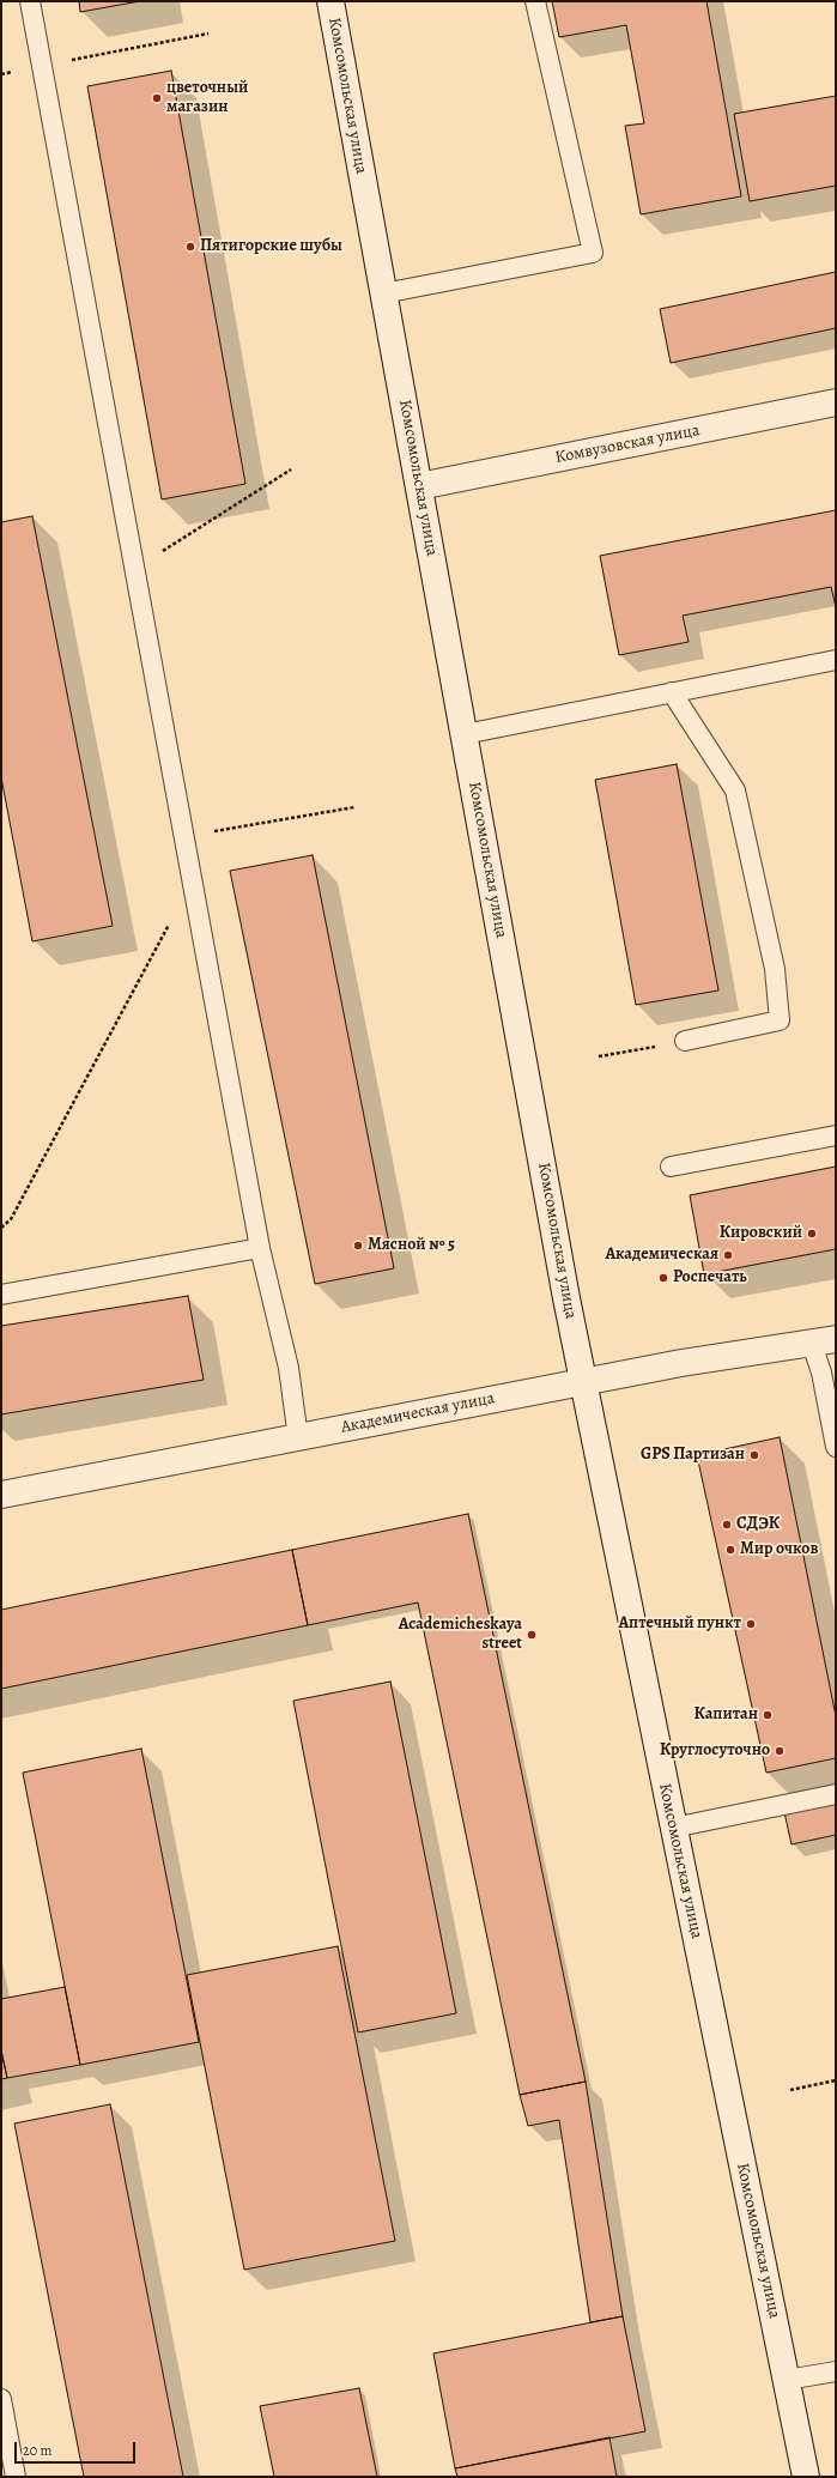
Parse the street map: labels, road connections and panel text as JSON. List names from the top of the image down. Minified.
{"streets":{"main road":["Комсомольская улица","Комвузовская улица","Академическая улица"]},"crossings":[["Комсомольская улица","Комвузовская улица"],["Комсомольская улица","Академическая улица"]],"places":["цветочный магазин","Пятигорские шубы","Кировский","Мясной № 5","Академическая","Роспечать","GPS Партизан","СДЭК","Мир очков","Аптечный пункт","Academicheskaya street","Капитан","Круглосуточно"],"scale_bar":"20 m"}
